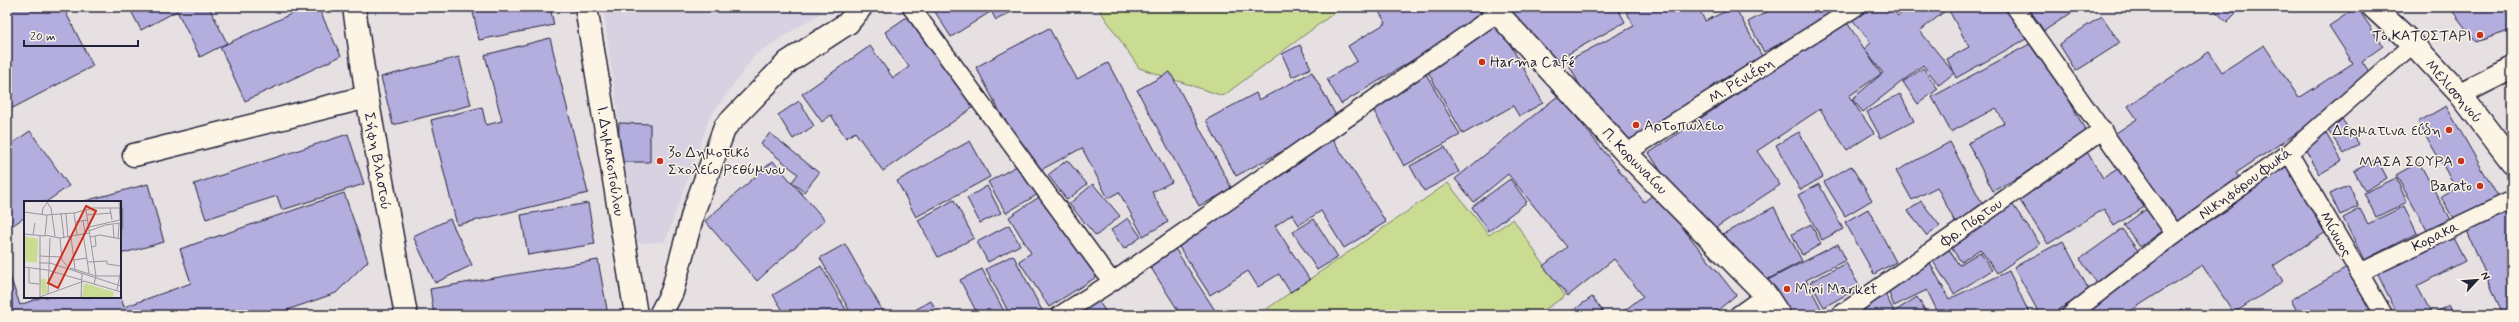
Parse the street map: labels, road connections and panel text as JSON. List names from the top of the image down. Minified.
{"streets":{"street":["Μελισσηνού","Σήφη Βλαστού","Ι. Δημακοπούλου","Π. Κορωναίου"],"lane":["Μ. Ρενιέρη","Νικηφόρου Φωκά","Φρ. Πόρτου","Μίνωος","Κoρακα"]},"crossings":[["Μ. Ρενιέρη","Π. Κορωναίου"],["Μελισσηνού","Νικηφόρου Φωκά"],["Νικηφόρου Φωκά","Μίνωος"],["Μίνωος","Κoρακα"]],"places":["Το ΚΑΤΟΣΤΑΡΙ","Harma Café","Αρτοπωλειο","Δερματινα είδη","3ο Δημοτικό Σχολείο Ρεθύμνου","ΜΑΣΑ ΣΟΥΡΑ","Barato","Mini Market"],"scale_bar":"20 m","north":"top right"}
